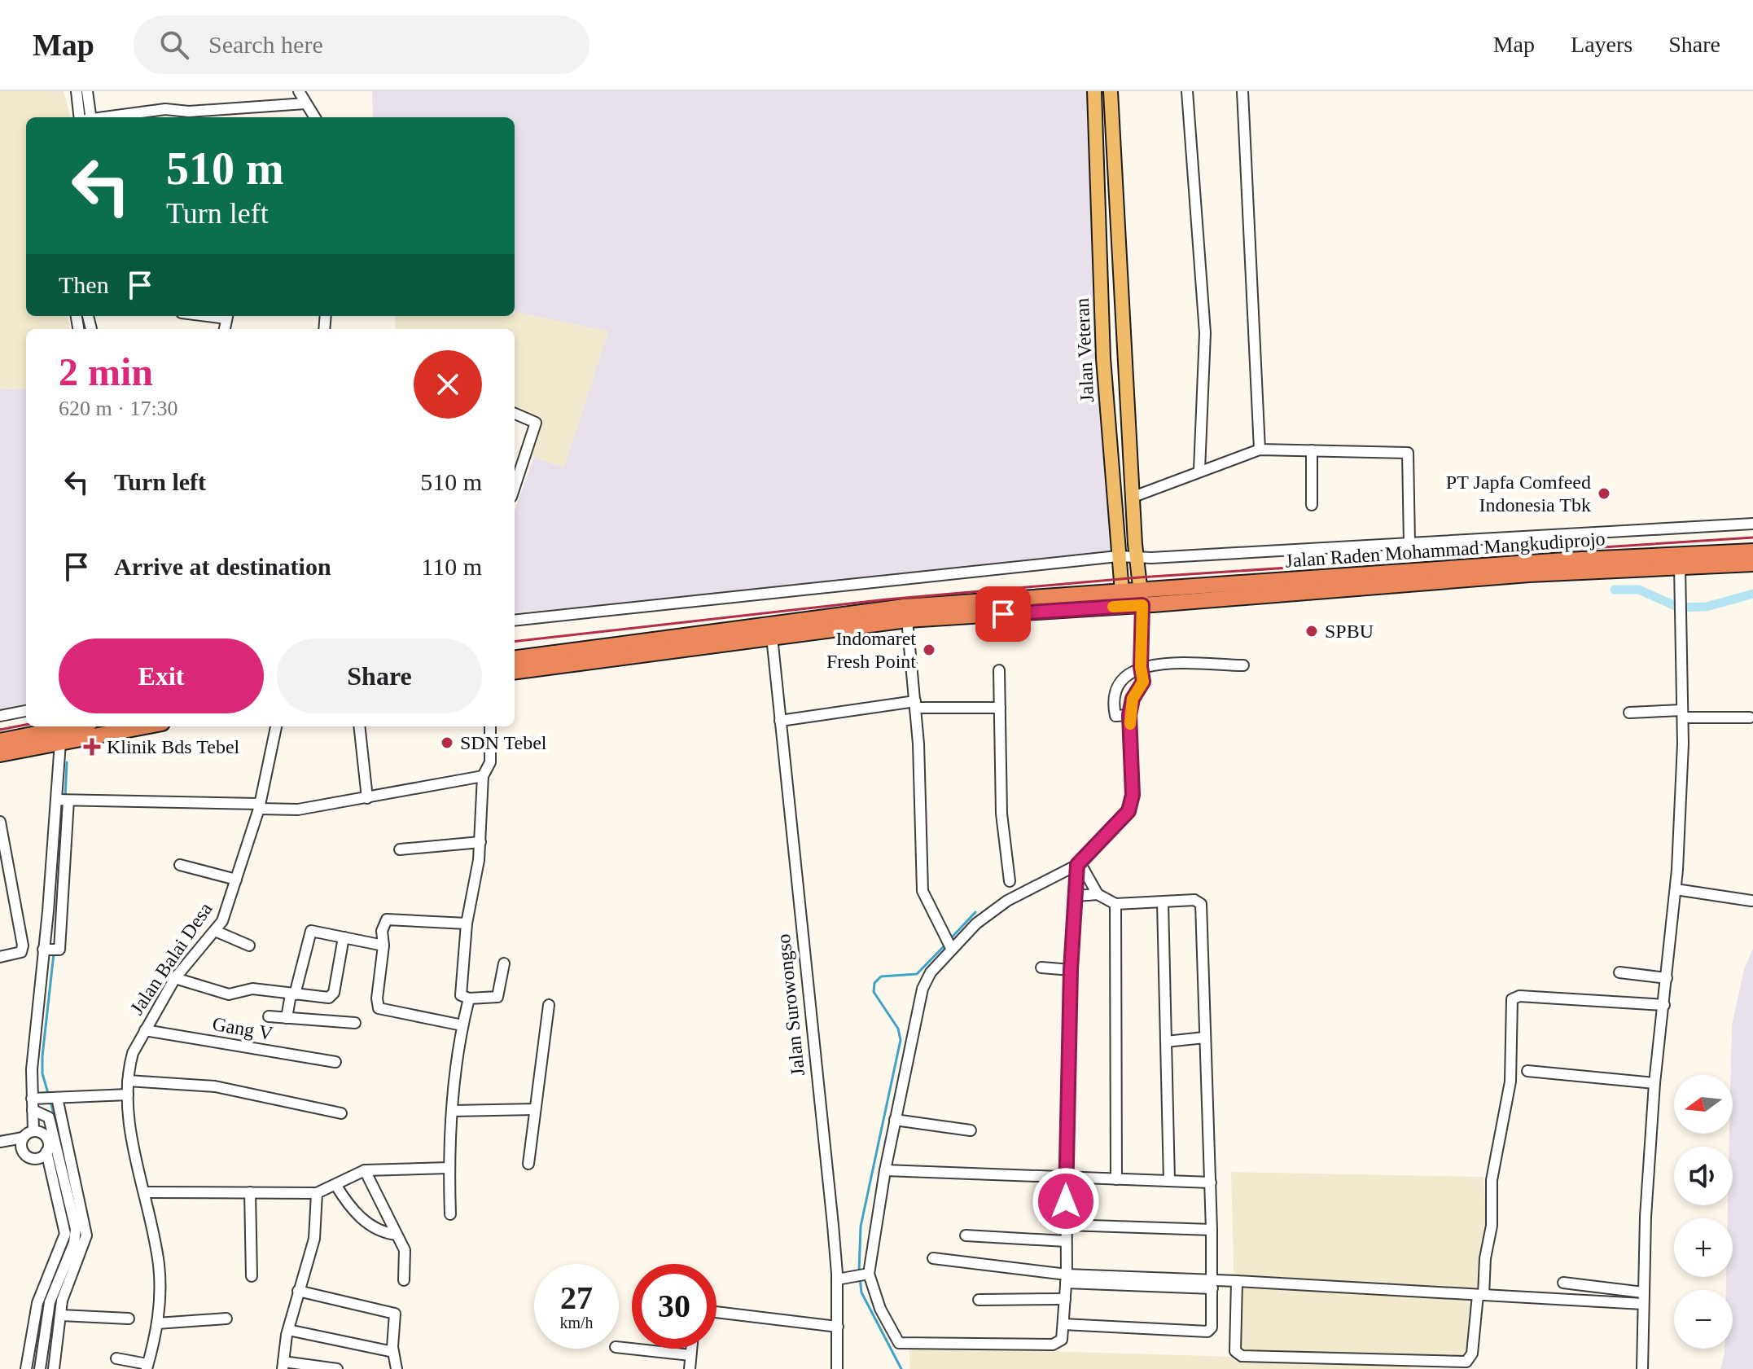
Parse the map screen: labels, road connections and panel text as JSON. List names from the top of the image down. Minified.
{"streets":{"highway":["Jalan Raden Mohammad Mangkudiprojo"],"main road":["Jalan Veteran"],"street":["Jalan Balai Desa","Jalan Surowongso","Gang V"]},"crossings":[["Jalan Veteran","Jalan Raden Mohammad Mangkudiprojo"],["Jalan Balai Desa","Gang V"]],"places":{"other":["PT Japfa Comfeed Indonesia Tbk","SPBU","Indomaret Fresh Point","SDN Tebel"],"health":["Klinik Bds Tebel"]},"north":"left","page":{"header":"Map","search":"Search here","nav":["Map","Layers","Share"],"turn":["510 m","Turn left"],"then":"Then","heading":["2 min","620 m · 17:30"],"list":[{"name":"Turn left","value":"510 m"},{"name":"Arrive at destination","value":"110 m"}],"buttons":["Exit","Share"],"map_buttons":["+","−"],"speed":"27 km/h","limit":"30"}}
